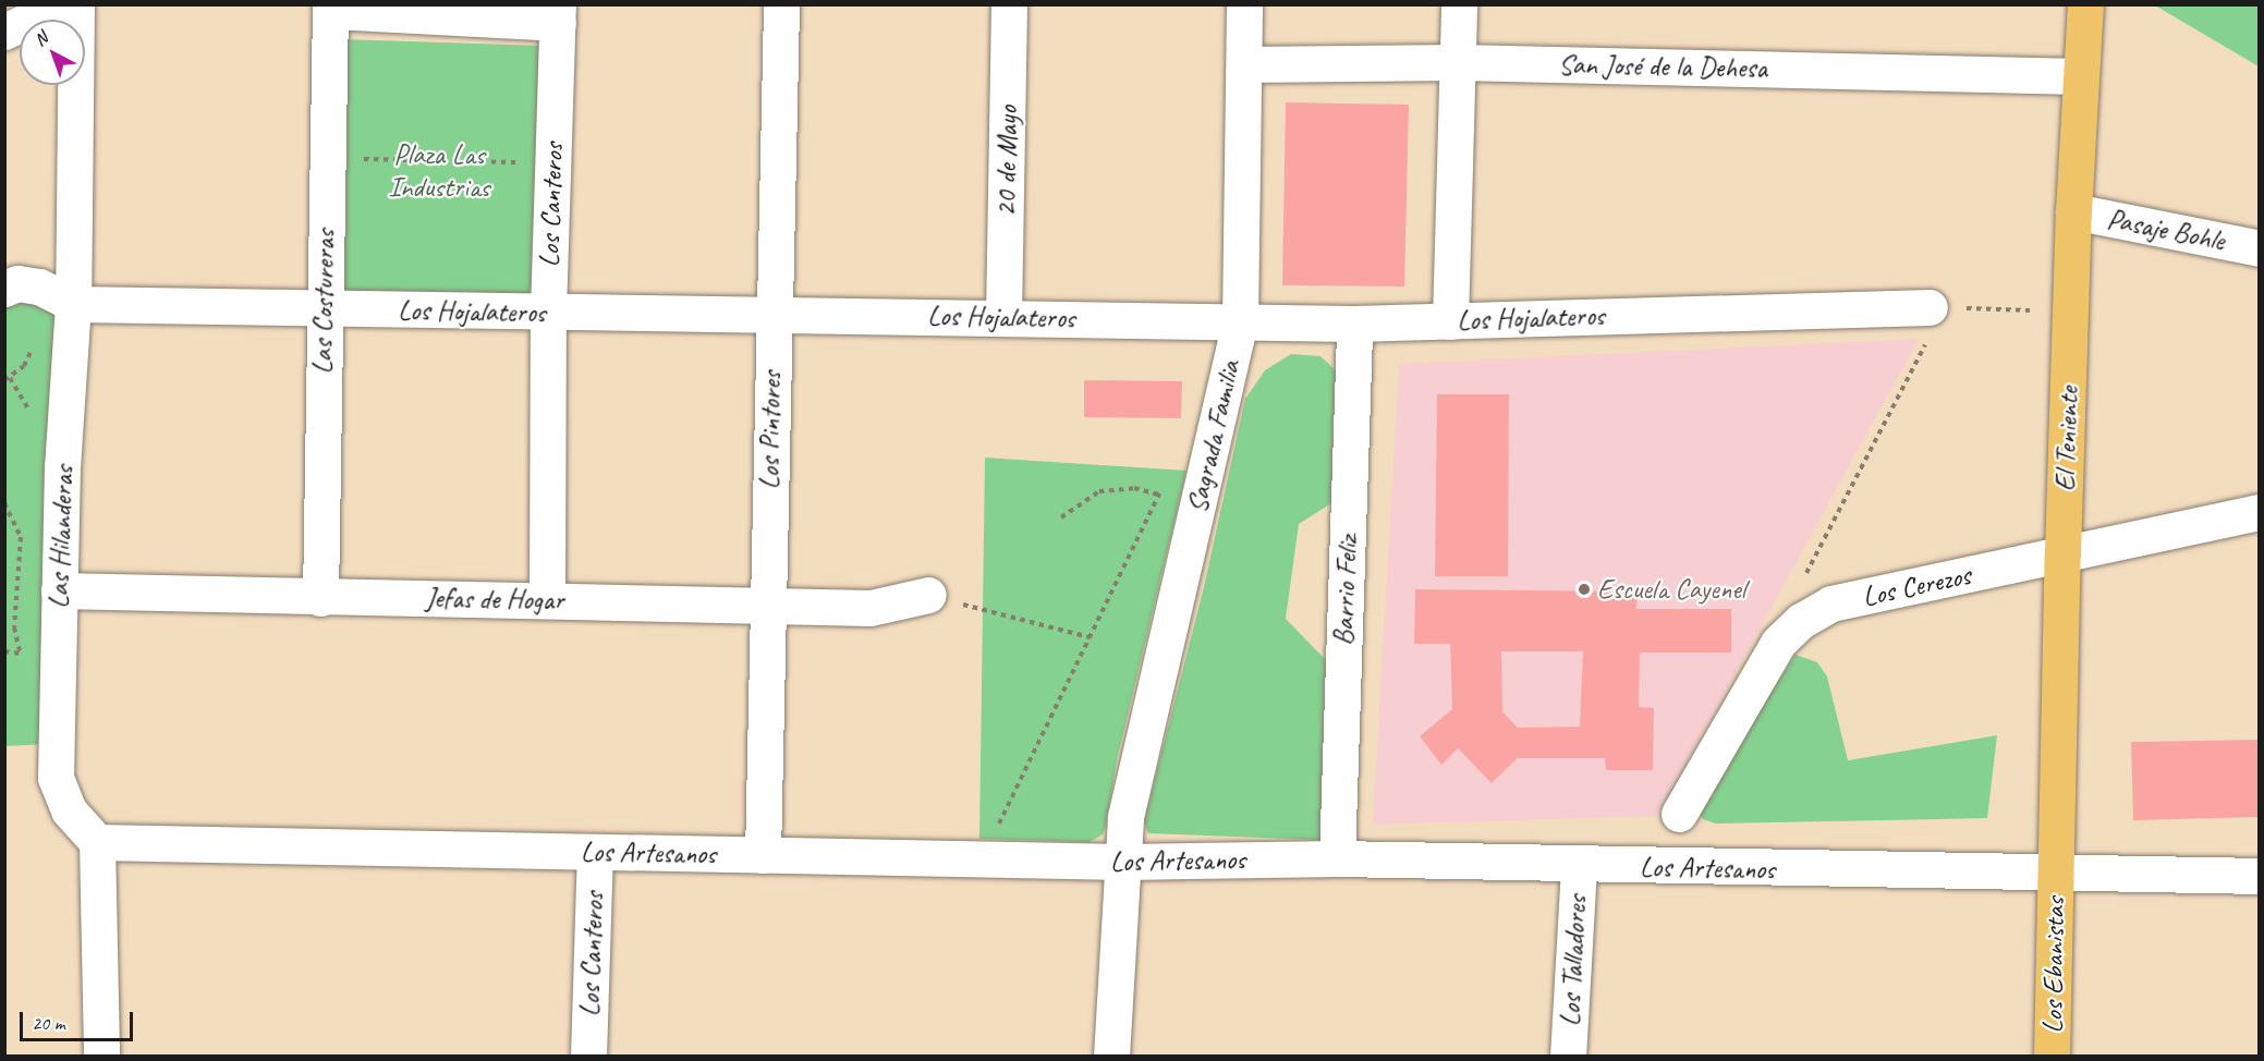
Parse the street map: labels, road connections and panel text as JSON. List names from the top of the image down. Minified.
{"streets":{"main road":["El Teniente","Los Ebanistas"],"street":["San José de la Dehesa","20 de Mayo","Los Canteros","Pasaje Bohle","Las Costureras","Los Hojalateros","Los Pintores","Sagrada Familia","Las Hilanderas","Los Cerezos","Barrio Feliz","Jefas de Hogar","Los Artesanos","Los Talladores"]},"crossings":[["San José de la Dehesa","Sagrada Familia"],["San José de la Dehesa","El Teniente"],["20 de Mayo","Los Hojalateros"],["Los Canteros","Los Hojalateros"],["Los Canteros","Jefas de Hogar"],["Los Canteros","Los Artesanos"],["Pasaje Bohle","El Teniente"],["Las Costureras","Los Hojalateros"],["Las Costureras","Jefas de Hogar"],["Los Hojalateros","Los Pintores"],["Los Hojalateros","Sagrada Familia"],["Los Hojalateros","Las Hilanderas"],["Los Hojalateros","Barrio Feliz"],["Los Pintores","Jefas de Hogar"],["Los Pintores","Los Artesanos"],["Sagrada Familia","Los Artesanos"],["El Teniente","Los Cerezos"],["El Teniente","Los Artesanos"],["El Teniente","Los Ebanistas"],["Las Hilanderas","Jefas de Hogar"],["Las Hilanderas","Los Artesanos"],["Barrio Feliz","Los Artesanos"],["Los Artesanos","Los Talladores"],["Los Artesanos","Los Ebanistas"]],"parks":["Plaza Las Industrias"],"places":["Escuela Cayenel"],"scale_bar":"20 m","north":"top left"}
